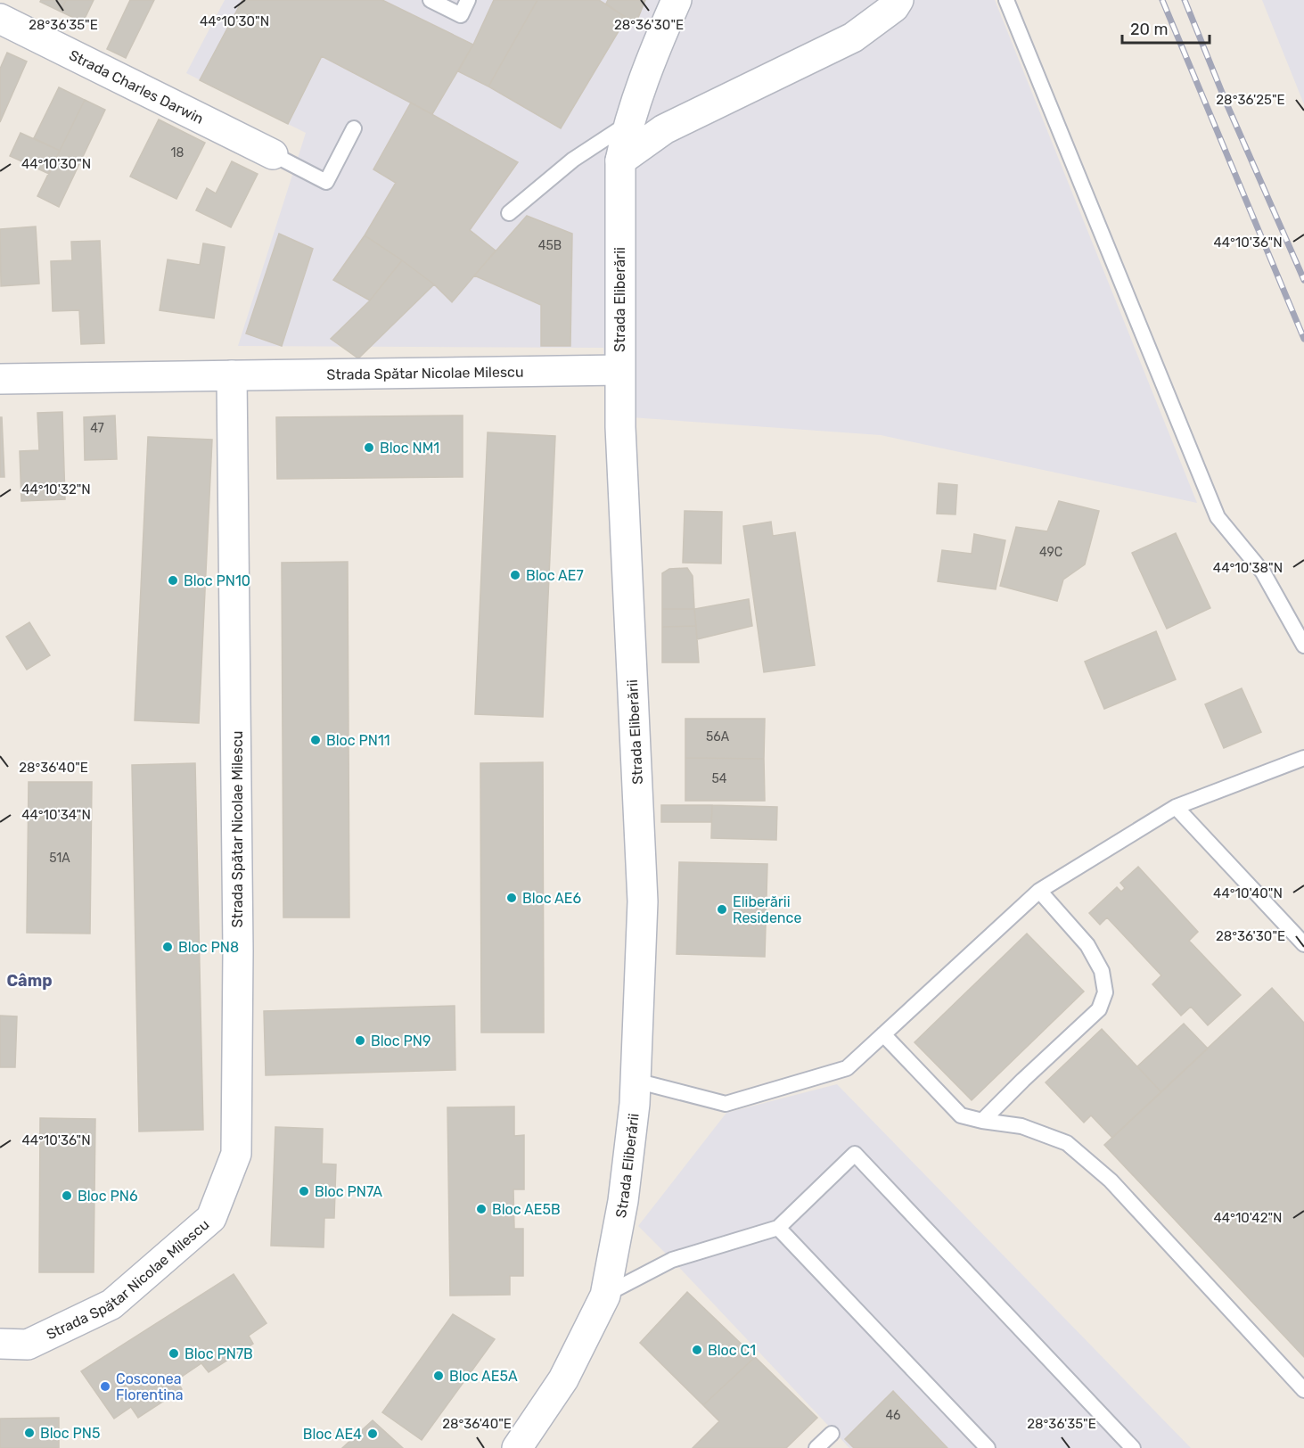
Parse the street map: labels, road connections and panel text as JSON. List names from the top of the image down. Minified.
{"streets":{"street":["Strada Charles Darwin","Strada Eliberării","Strada Spătar Nicolae Milescu"]},"crossings":[["Strada Eliberării","Strada Spătar Nicolae Milescu"]],"districts":["Câmp"],"places":["Bloc NM1","Bloc AE7","Bloc PN10","Bloc PN11","Bloc AE6","Eliberării Residence","Bloc PN8","Bloc PN9","Bloc PN7A","Bloc PN6","Bloc AE5B","Bloc C1","Bloc PN7B","Bloc AE5A","Cosconea Florentina","Bloc PN5","Bloc AE4"],"house_numbers":["18","45B","47","49C","56A","54","51A","46"],"scale_bar":"20 m","coordinates":["44°10'30\"N","28°36'30\"E","28°36'35\"E","28°36'25\"E","44°10'36\"N","44°10'32\"N","44°10'38\"N","28°36'40\"E","44°10'34\"N","44°10'40\"N","44°10'42\"N"]}
